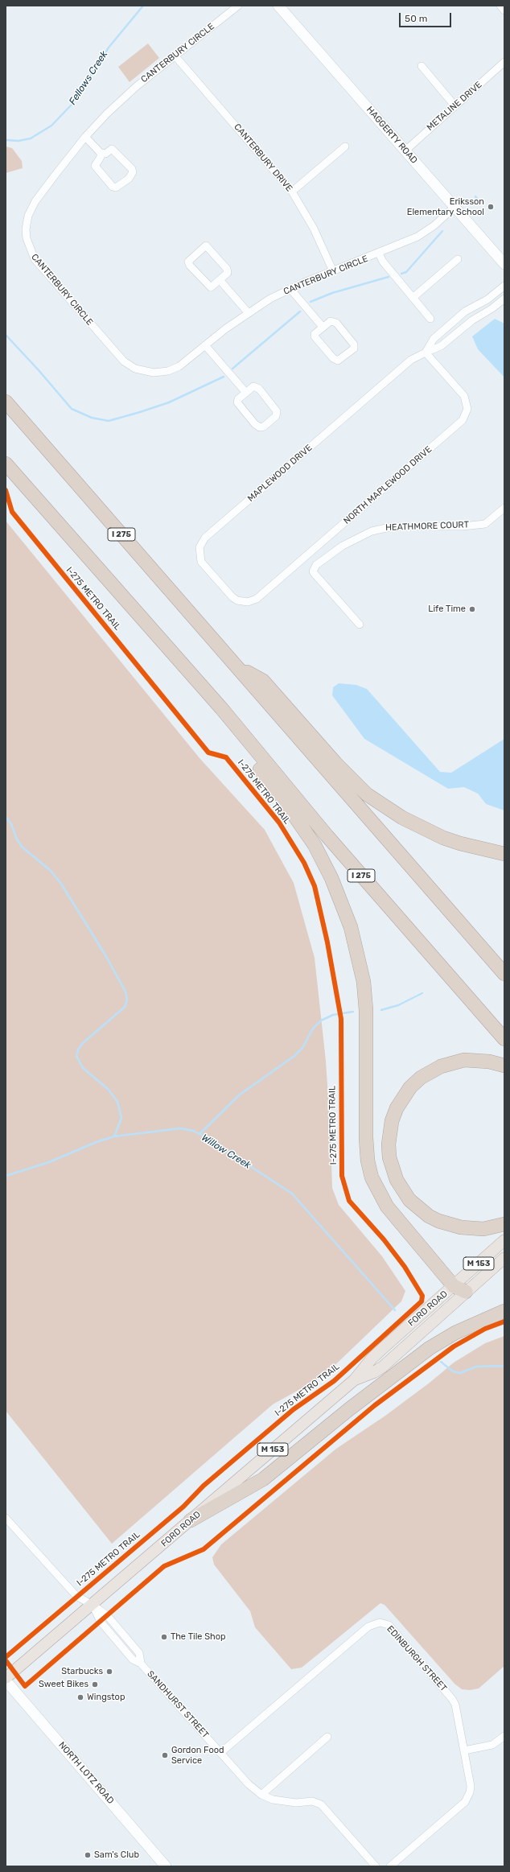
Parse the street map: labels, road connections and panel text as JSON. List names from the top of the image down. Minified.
{"streets":{"highway":["I 275"],"main road":["HAGGERTY ROAD","M 153","FORD ROAD","NORTH LOTZ ROAD"],"street":["CANTERBURY CIRCLE","METALINE DRIVE","CANTERBURY DRIVE","MAPLEWOOD DRIVE","NORTH MAPLEWOOD DRIVE","HEATHMORE COURT","EDINBURGH STREET","SANDHURST STREET"],"cycle path":["I-275 METRO TRAIL"]},"crossings":[["CANTERBURY CIRCLE","HAGGERTY ROAD"],["CANTERBURY CIRCLE","CANTERBURY DRIVE"],["METALINE DRIVE","HAGGERTY ROAD"],["MAPLEWOOD DRIVE","NORTH MAPLEWOOD DRIVE"],["FORD ROAD","SANDHURST STREET"],["FORD ROAD","NORTH LOTZ ROAD"],["EDINBURGH STREET","SANDHURST STREET"]],"water":["Fellows Creek","Willow Creek"],"places":["Eriksson Elementary School","Life Time","The Tile Shop","Starbucks","Sweet Bikes","Wingstop","Gordon Food Service","Sam's Club"],"scale_bar":"50 m"}
